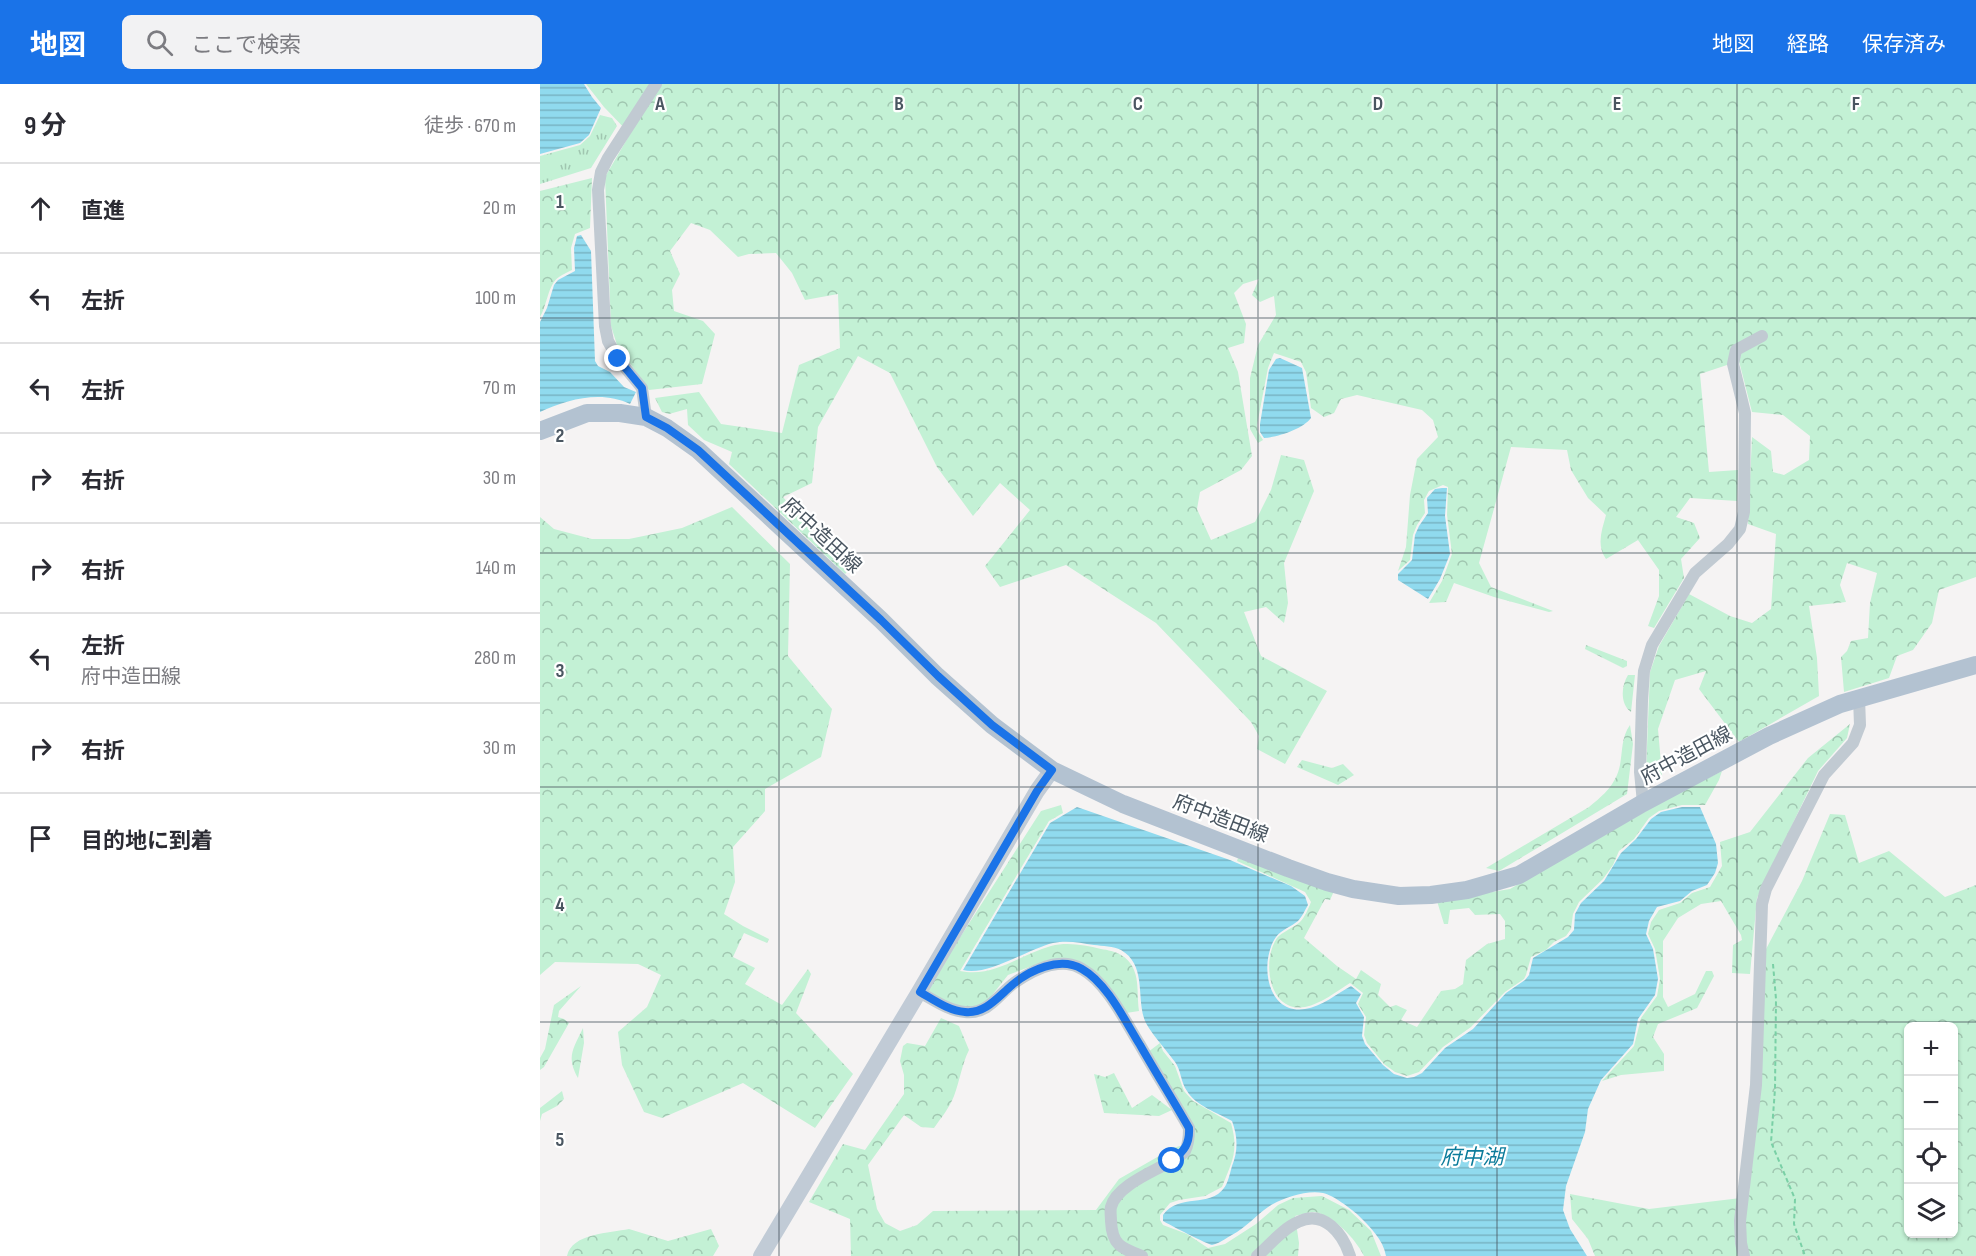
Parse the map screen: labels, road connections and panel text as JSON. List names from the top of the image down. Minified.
{"streets":{"main road":["府中造田線"]},"water":["府中湖"],"page":{"header":"地図","search":"ここで検索","nav":["地図","経路","保存済み"],"heading":["9 分","徒歩 · 670 m"],"list":[["直進","20 m"],["左折","100 m"],["左折","70 m"],["右折","30 m"],["右折","140 m"],["左折","府中造田線","280 m"],["右折","30 m"],"目的地に到着"],"map_buttons":["+","−"]},"grid":{"columns":["A","B","C","D","E","F"],"rows":["1","2","3","4","5"]}}
